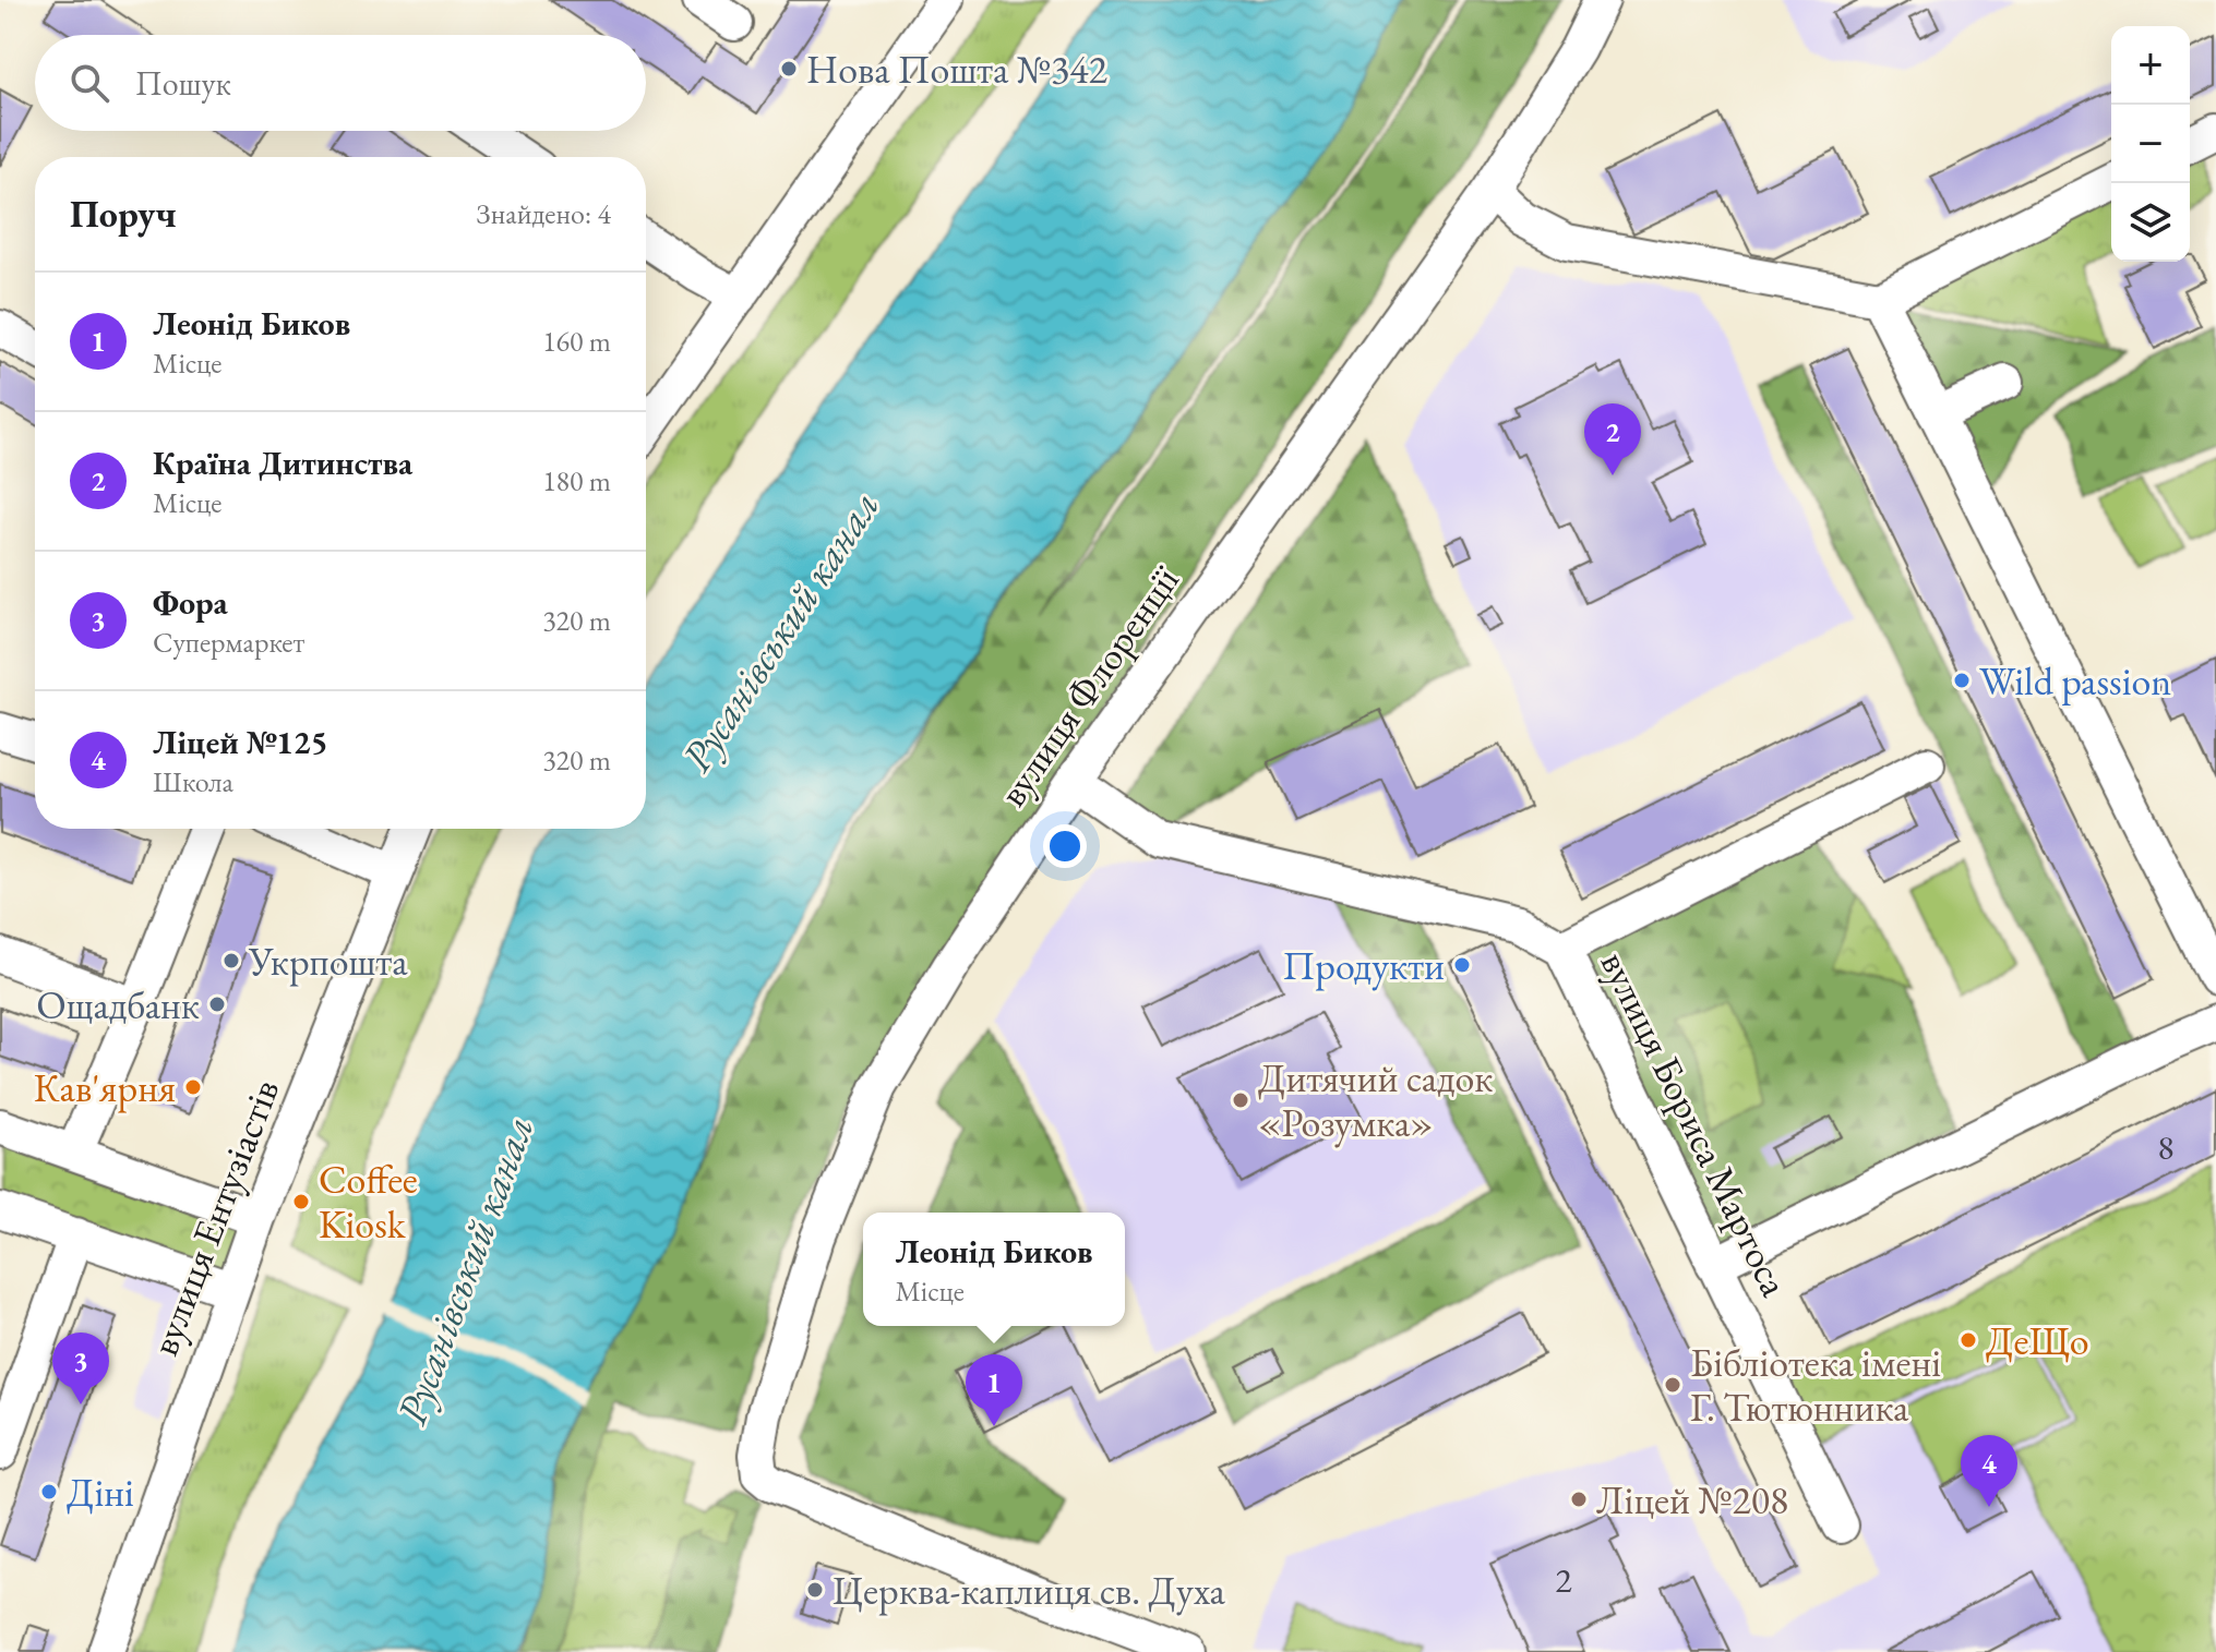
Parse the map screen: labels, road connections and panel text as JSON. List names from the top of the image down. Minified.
{"streets":{"street":["вулиця Флоренції","вулиця Бориса Мартоса","вулиця Ентузіастів"]},"crossings":[["вулиця Флоренції","вулиця Бориса Мартоса"]],"water":["Русанівський канал"],"places":["Нова Пошта №342","Wild passion","Укрпошта","Продукти","Ощадбанк","Кав'ярня","Дитячий садок «Розумка»","Coffee Kiosk","ДеЩо","Бібліотека імені Г. Тютюнника","Діні","Ліцей №208","Церква-каплиця св. Духа"],"house_numbers":["8","2"],"page":{"map_buttons":["+","−"],"search":"Пошук","heading":["Поруч","Знайдено: 4"],"list":[{"mark":"1","name":"Леонід Биков","note":"Місце","value":"160 m"},{"mark":"2","name":"Країна Дитинства","note":"Місце","value":"180 m"},{"mark":"3","name":"Фора","note":"Супермаркет","value":"320 m"},{"mark":"4","name":"Ліцей №125","note":"Школа","value":"320 m"}],"pins":["2","3","1","4"],"popup":["Леонід Биков","Місце"]}}
